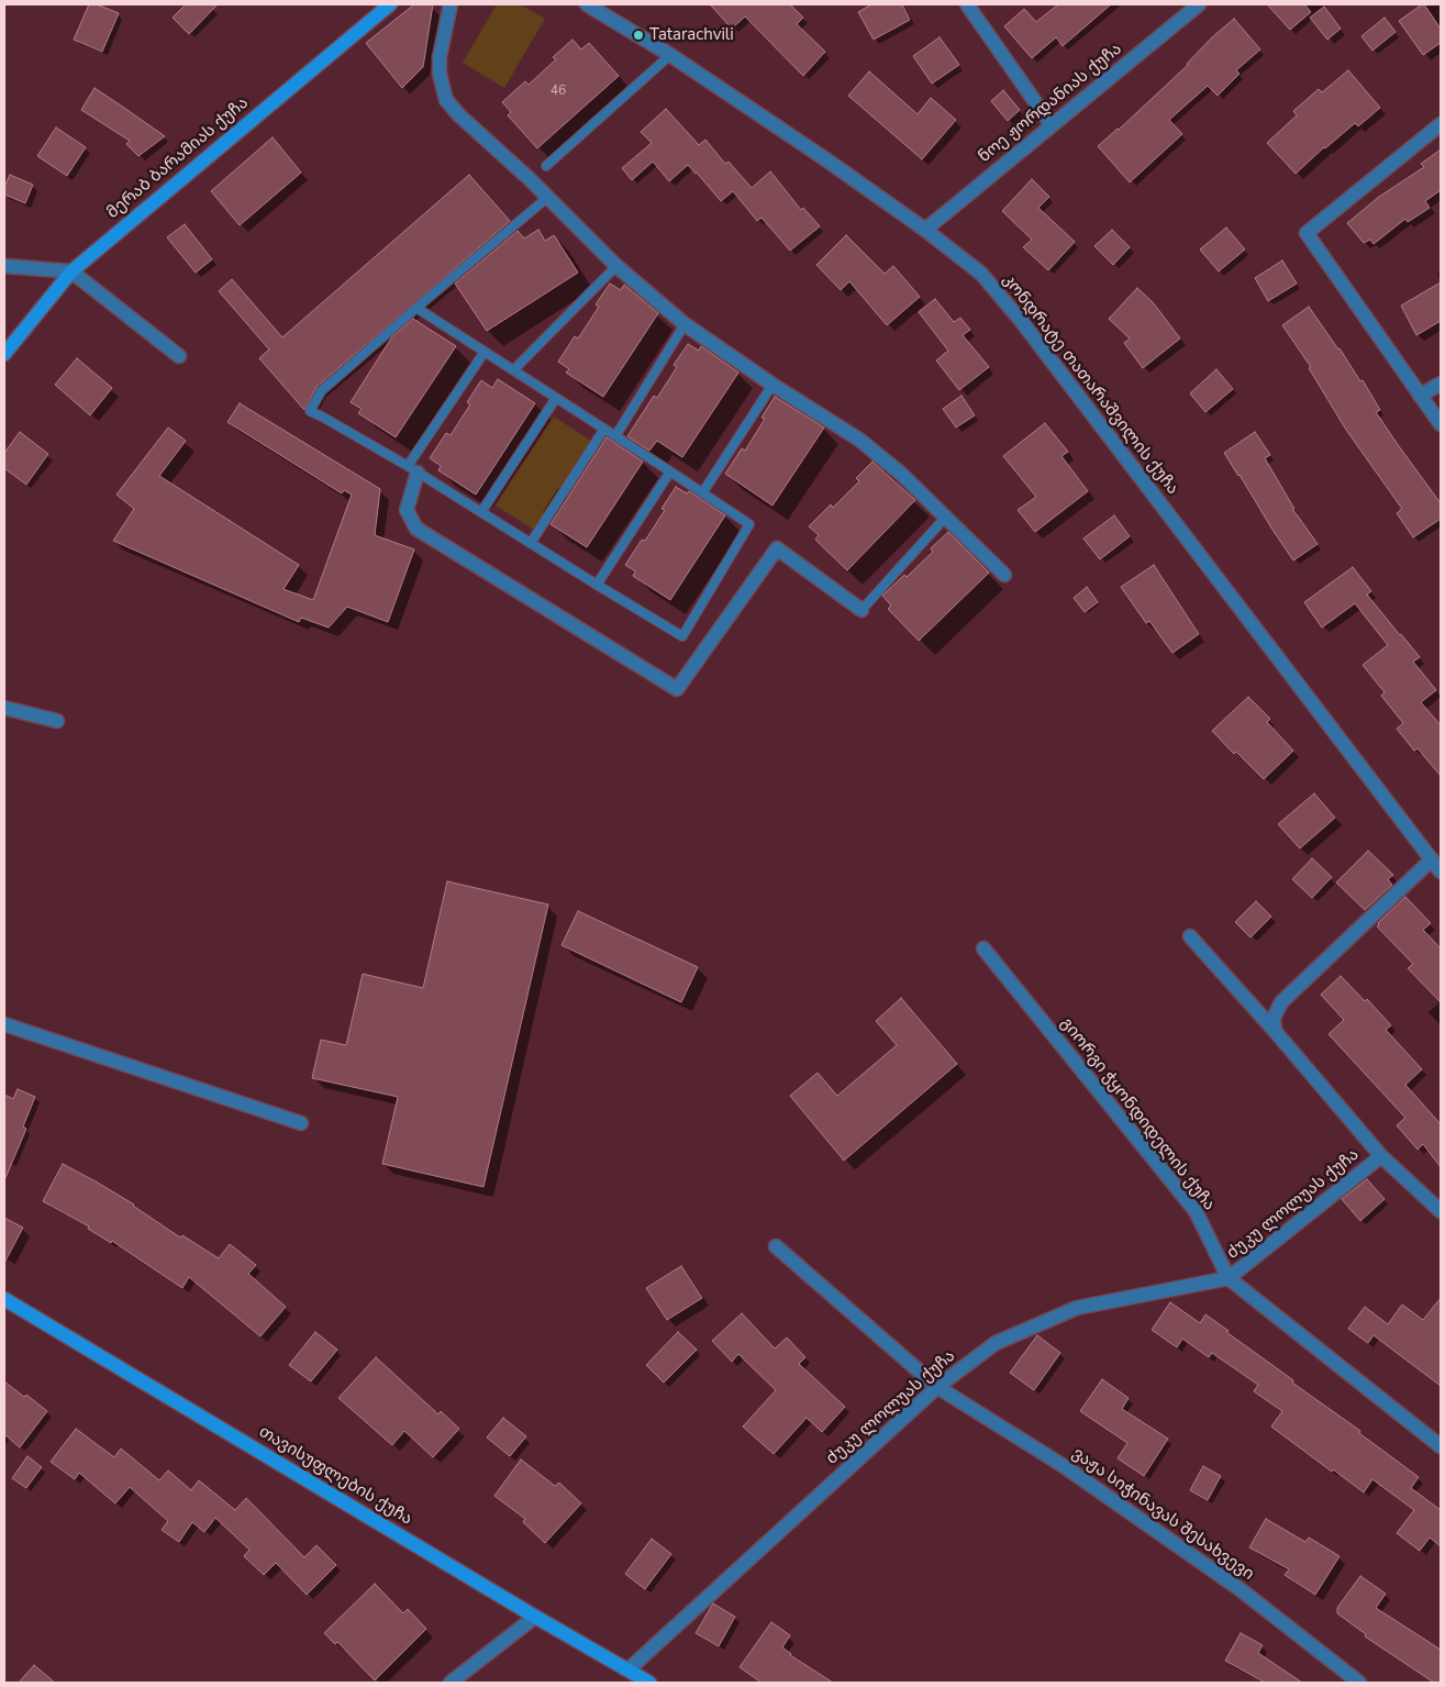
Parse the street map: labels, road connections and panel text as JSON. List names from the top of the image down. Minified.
{"streets":{"main road":["მერაბ ბარამიას ქუჩა","თავისუფლების ქუჩა"],"street":["ნოე ჟორდანიას ქუჩა","კონდრატე თათარაშვილის ქუჩა","გიორგი ჭყონდიდელის ქუჩა","ძუკუ ლოლუას ქუჩა","ვაჟა სიჭინავას შესახვევი"]},"crossings":[["ნოე ჟორდანიას ქუჩა","კონდრატე თათარაშვილის ქუჩა"],["გიორგი ჭყონდიდელის ქუჩა","ძუკუ ლოლუას ქუჩა"],["ძუკუ ლოლუას ქუჩა","თავისუფლების ქუჩა"],["ძუკუ ლოლუას ქუჩა","ვაჟა სიჭინავას შესახვევი"]],"places":["Tatarachvili"],"house_numbers":["46"]}
